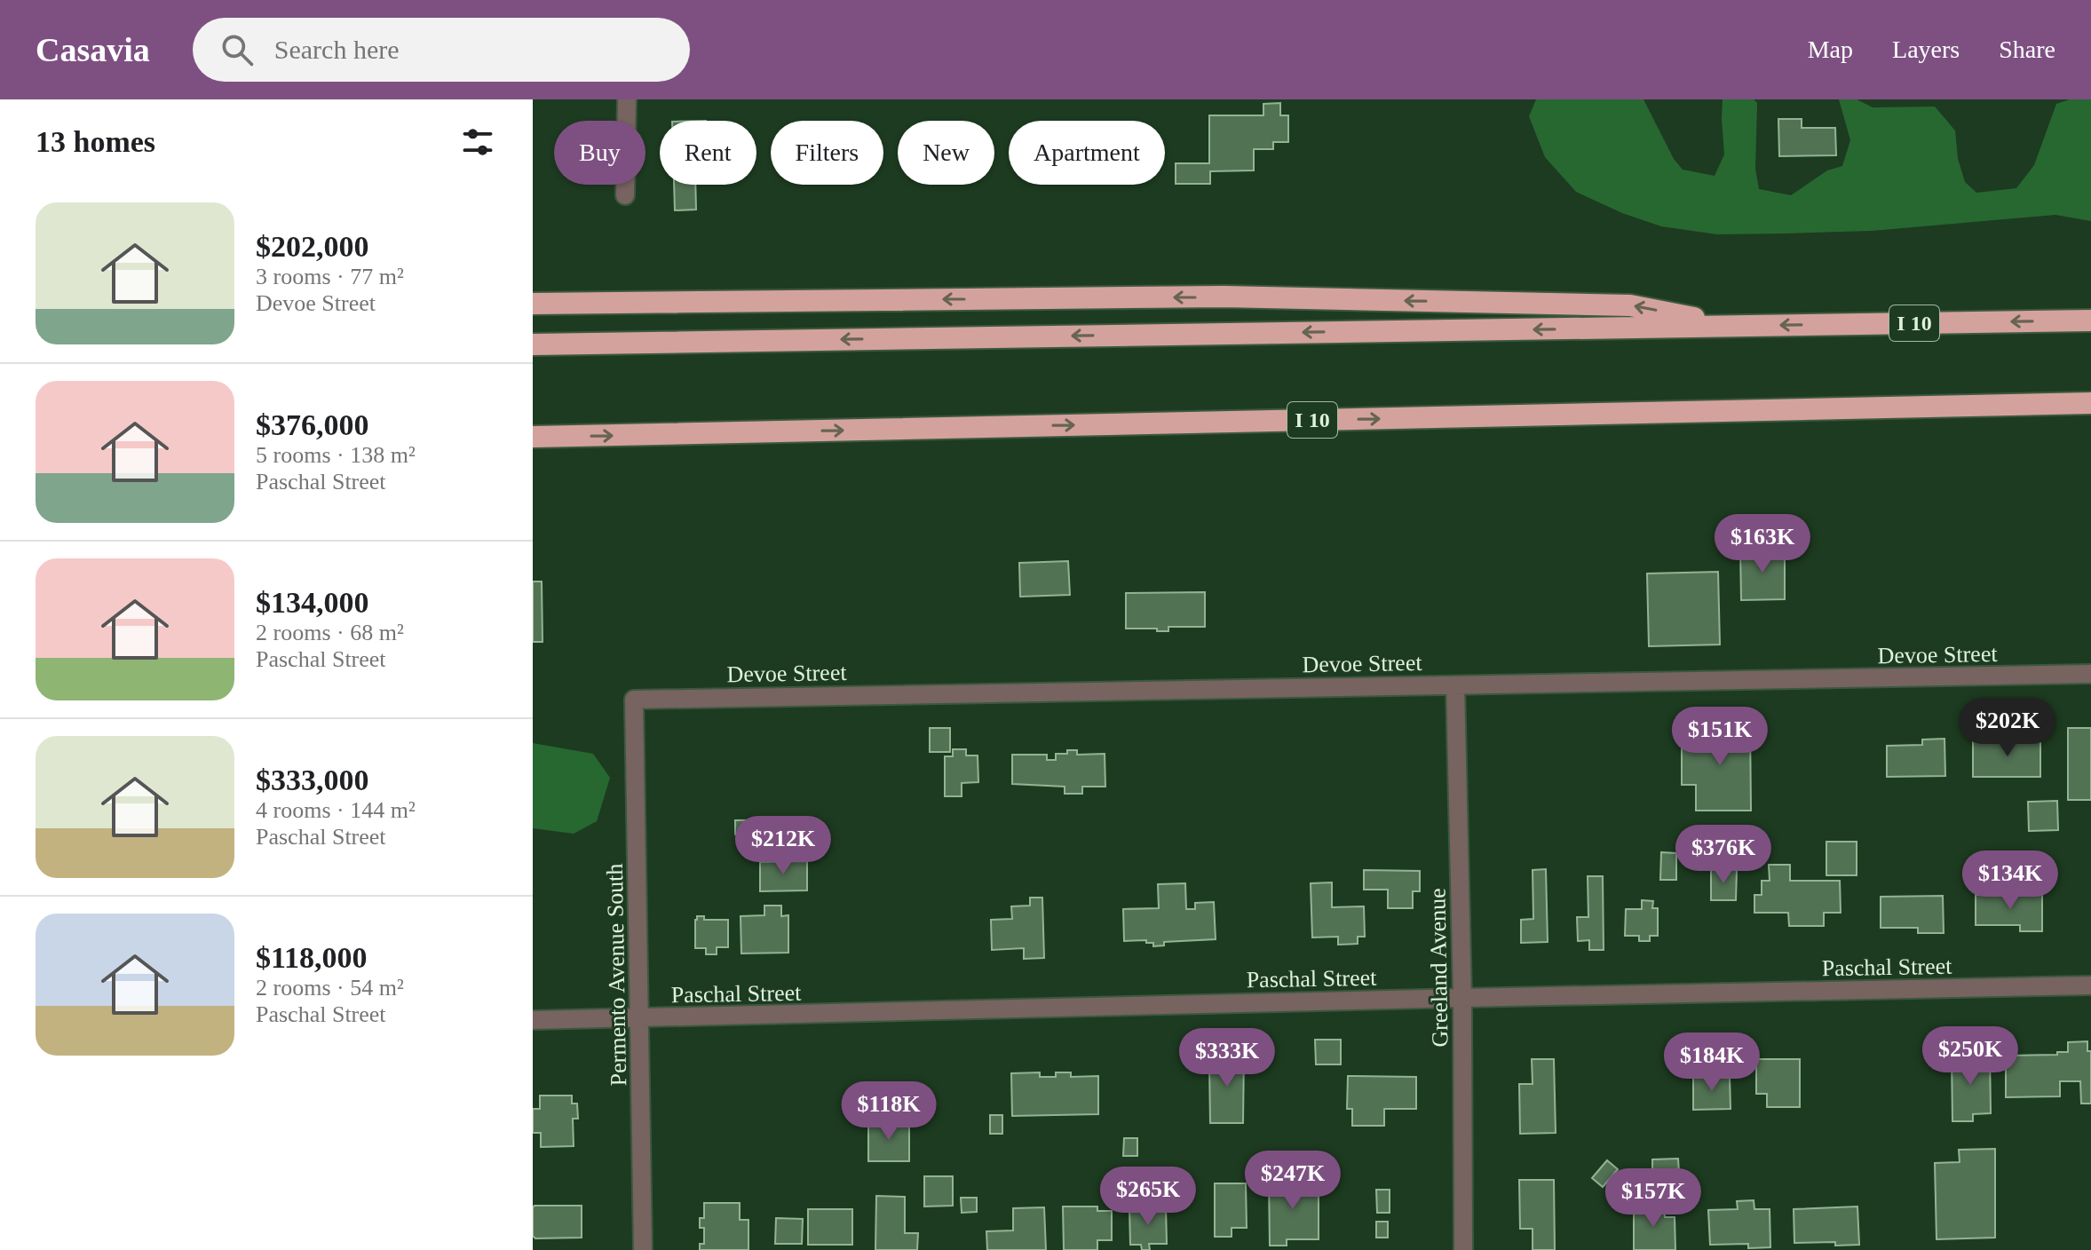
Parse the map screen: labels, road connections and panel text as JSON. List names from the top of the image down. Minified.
{"streets":{"highway":["I 10"],"street":["Devoe Street","Paschal Street","Greeland Avenue","Permento Avenue South"]},"crossings":[["Devoe Street","Greeland Avenue"],["Devoe Street","Permento Avenue South"],["Paschal Street","Greeland Avenue"],["Paschal Street","Permento Avenue South"]],"page":{"header":"Casavia","search":"Search here","nav":["Map","Layers","Share"],"heading":"13 homes","chip":["Buy","Rent","Filters","New","Apartment"],"list":[{"name":"$202,000","note":"3 rooms · 77 m² · Devoe Street"},{"name":"$376,000","note":"5 rooms · 138 m² · Paschal Street"},{"name":"$134,000","note":"2 rooms · 68 m² · Paschal Street"},{"name":"$333,000","note":"4 rooms · 144 m² · Paschal Street"},{"name":"$118,000","note":"2 rooms · 54 m² · Paschal Street"}],"price":["$163K","$202K","$151K","$212K","$376K","$134K","$250K","$333K","$184K","$118K","$247K","$265K","$157K"]}}
